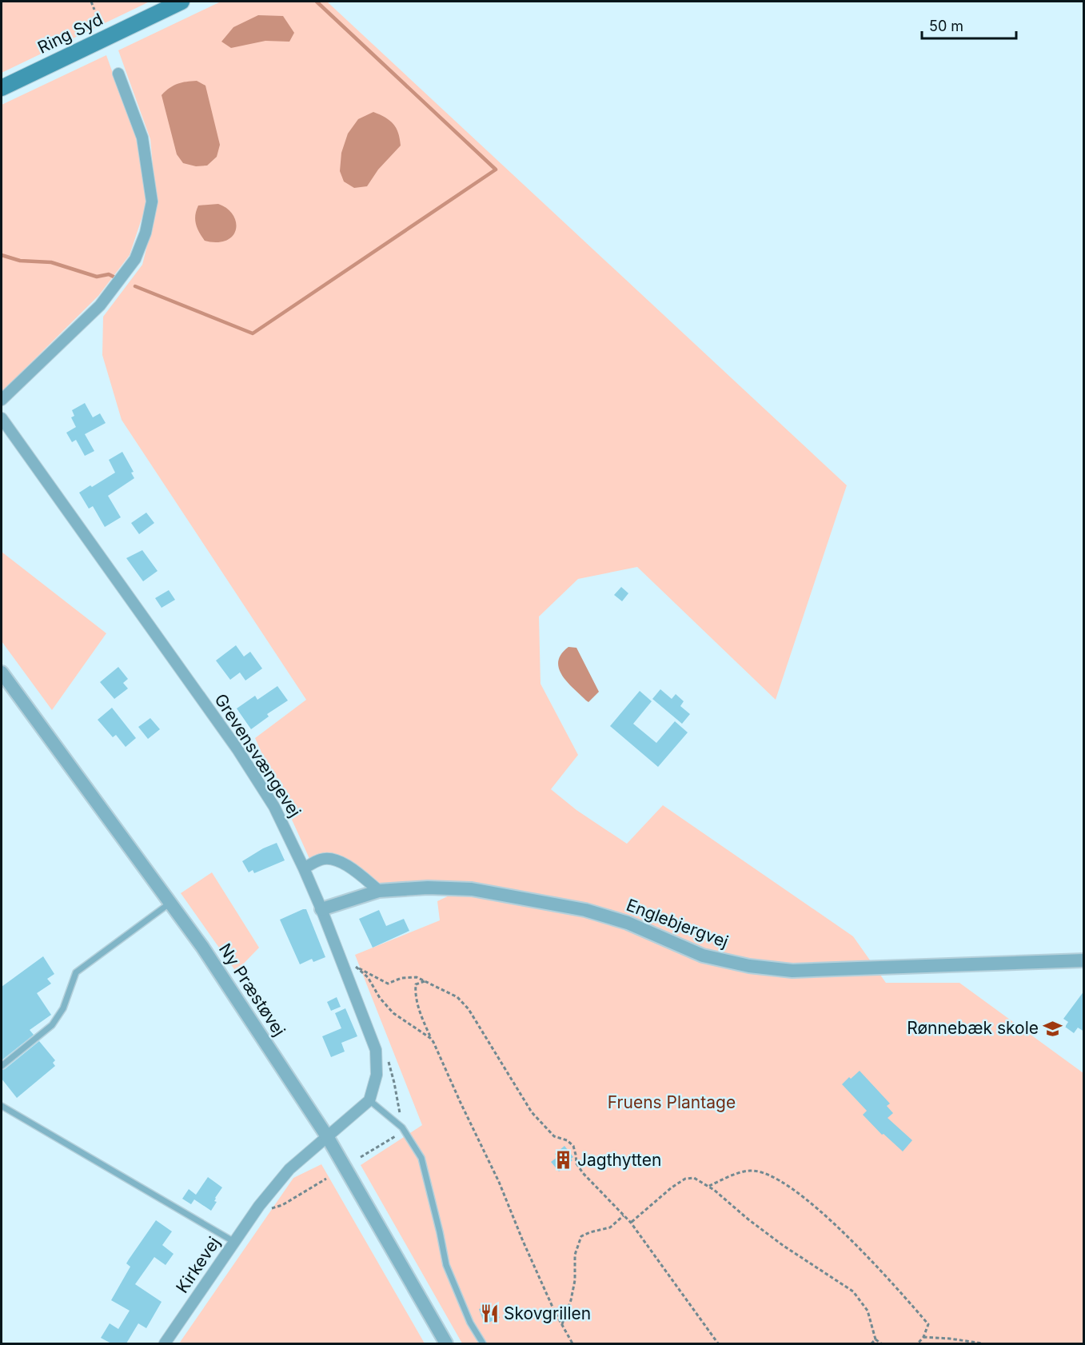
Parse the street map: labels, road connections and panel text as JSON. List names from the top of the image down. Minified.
{"streets":{"main road":["Ring Syd"],"street":["Grevensvængevej","Englebjergvej","Ny Præstøvej","Kirkevej"]},"crossings":[["Grevensvængevej","Englebjergvej"],["Ny Præstøvej","Kirkevej"]],"parks":["Fruens Plantage"],"places":{"school or university":["Rønnebæk skole"],"building":["Jagthytten"],"restaurant":["Skovgrillen"]},"scale_bar":"50 m"}
